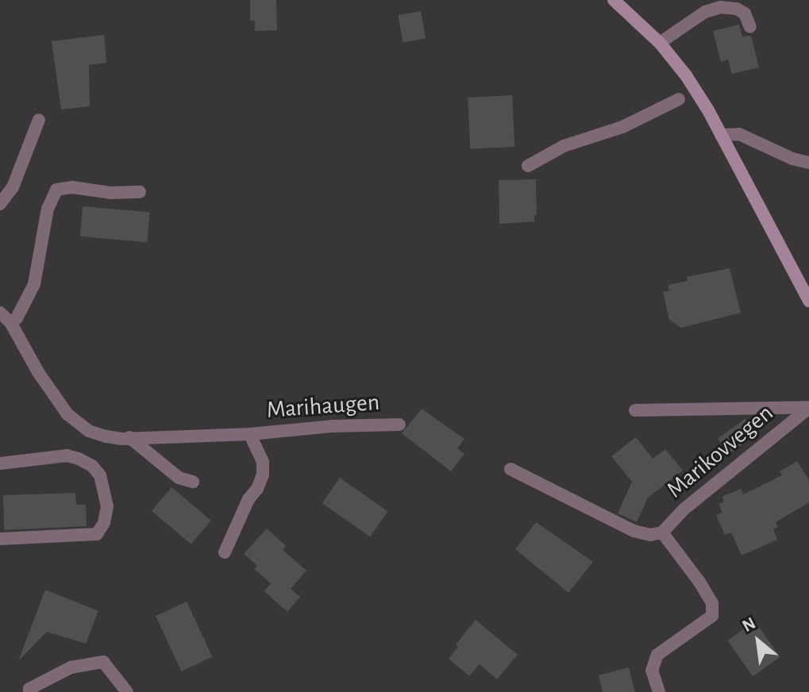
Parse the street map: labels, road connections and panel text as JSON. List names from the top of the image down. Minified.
{"streets":{"lane":["Marihaugen","Marikovvegen"]},"north":"top left"}
